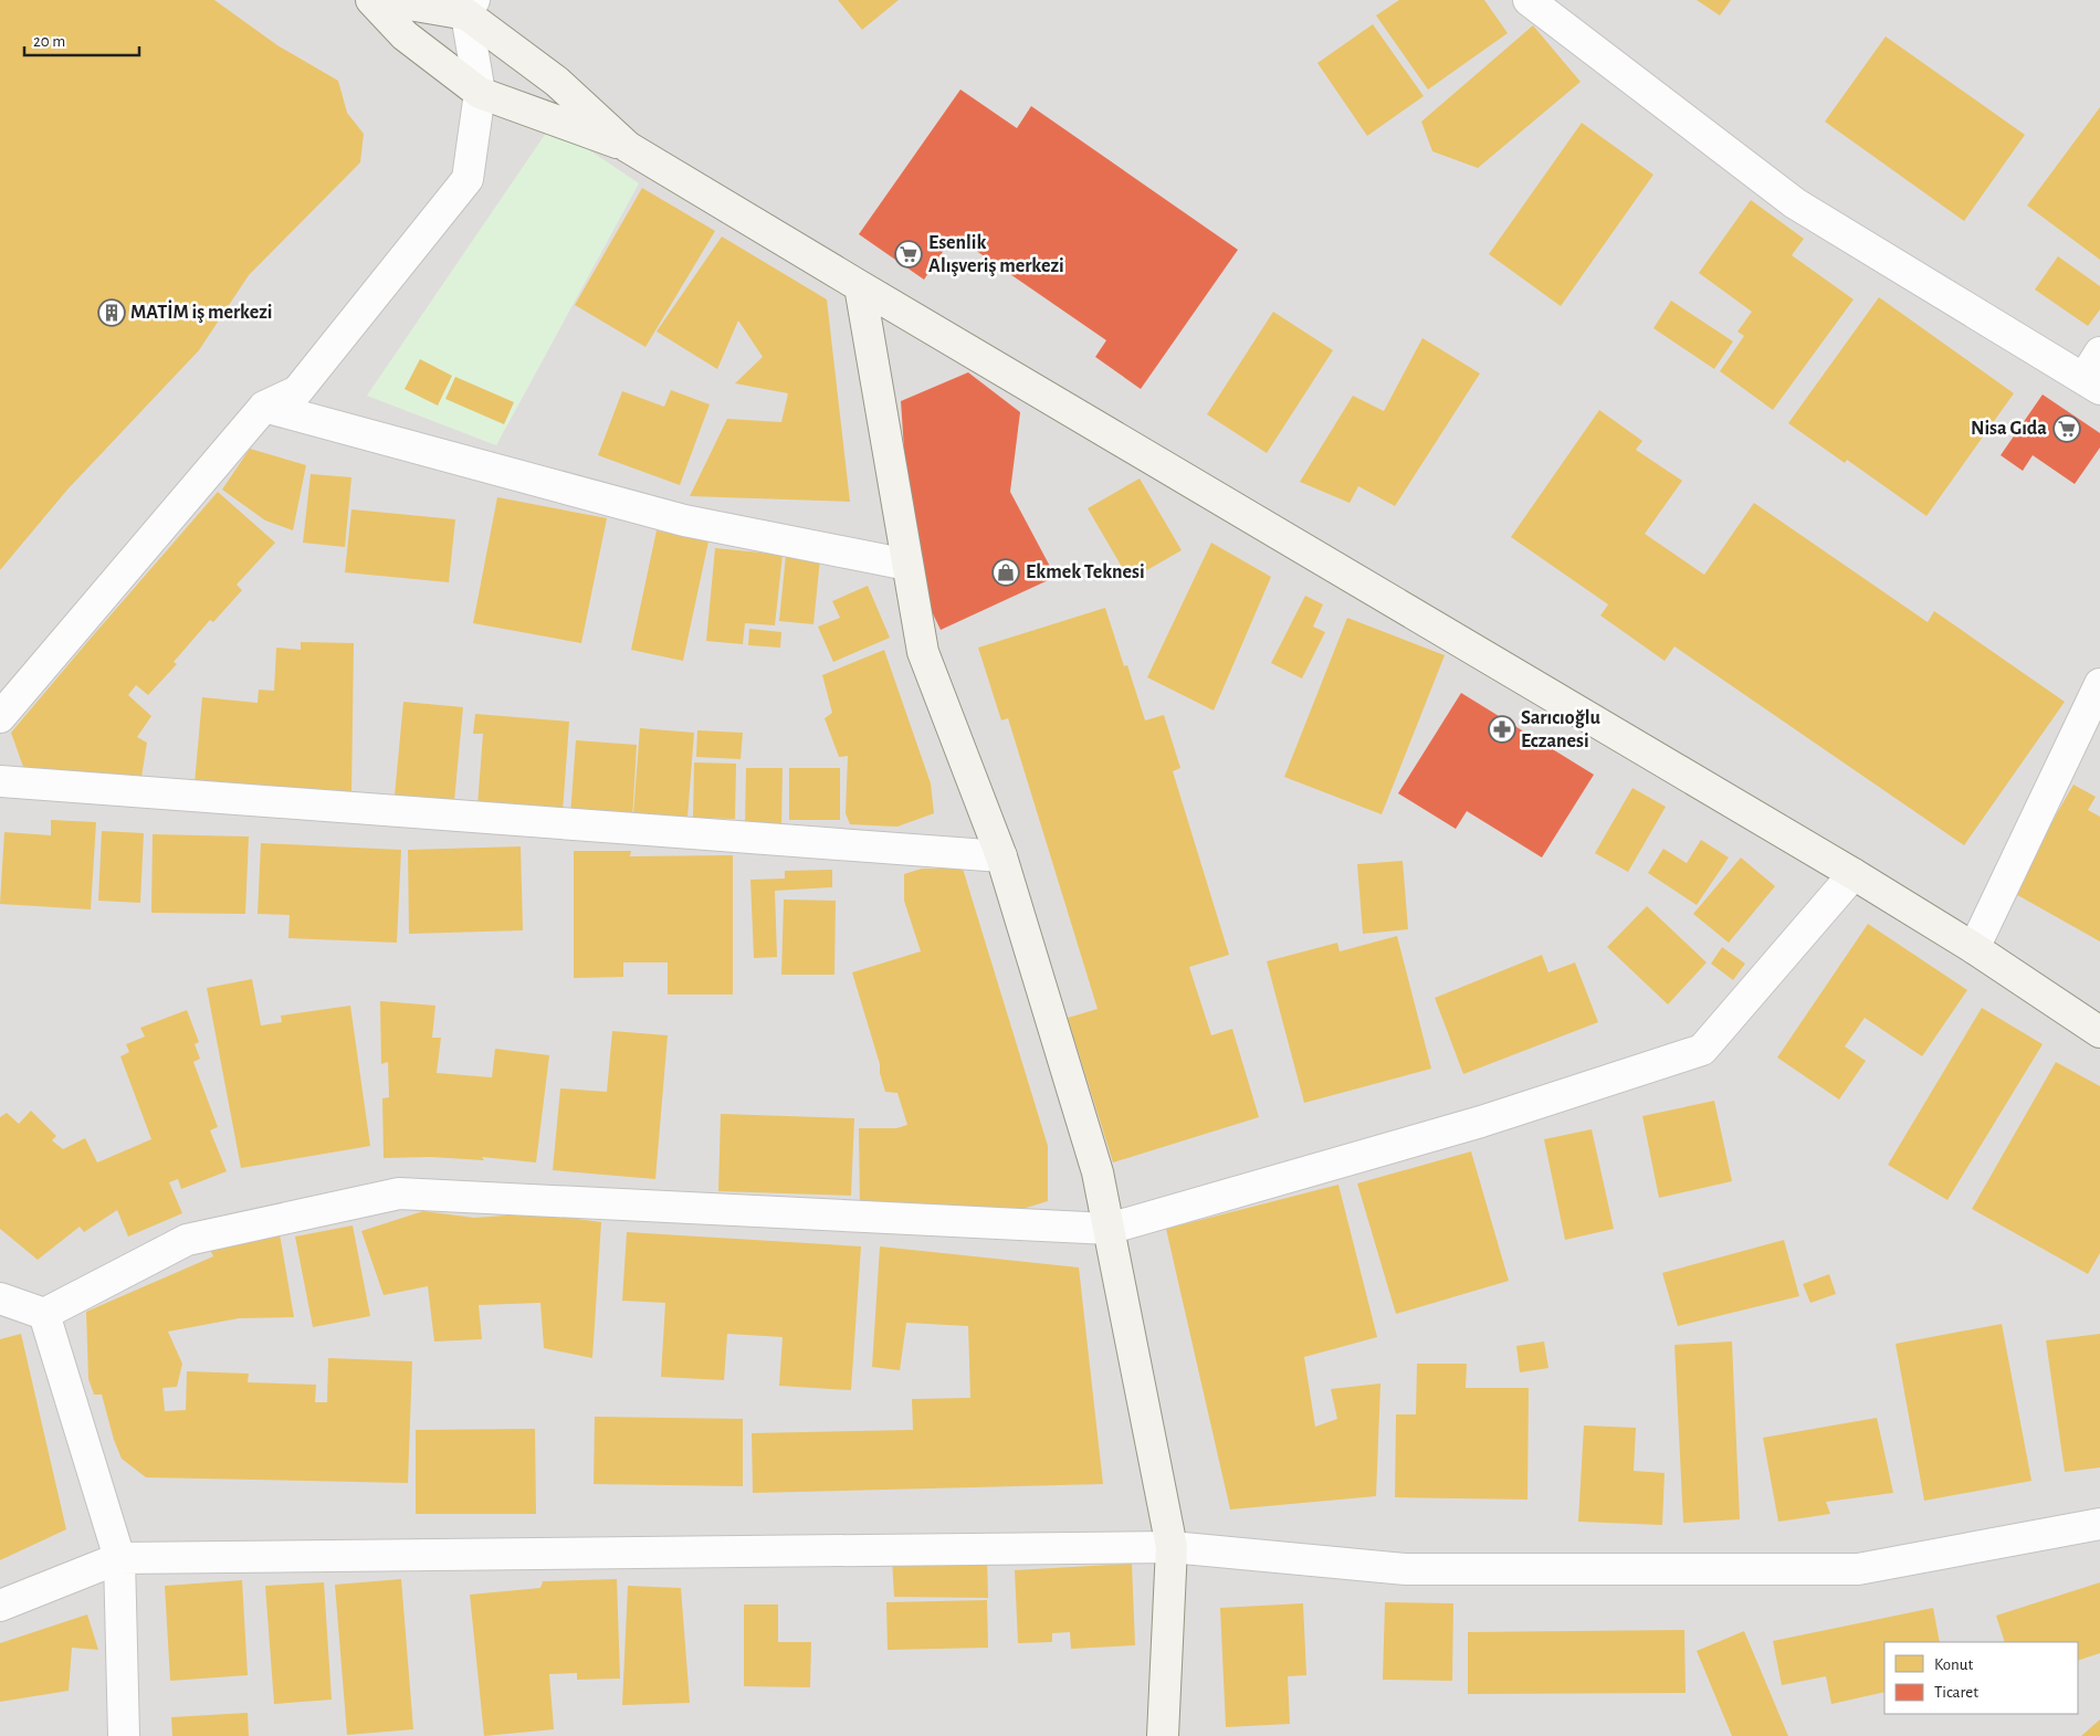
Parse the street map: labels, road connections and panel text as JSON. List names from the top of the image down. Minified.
{"places":{"supermarket":["Esenlik Alışveriş merkezi","Nisa Gıda"],"building":["MATİM iş merkezi"],"shop":["Ekmek Teknesi"],"pharmacy":["Sarıcıoğlu Eczanesi"]},"legend":["Konut","Ticaret"],"scale_bar":"20 m"}
